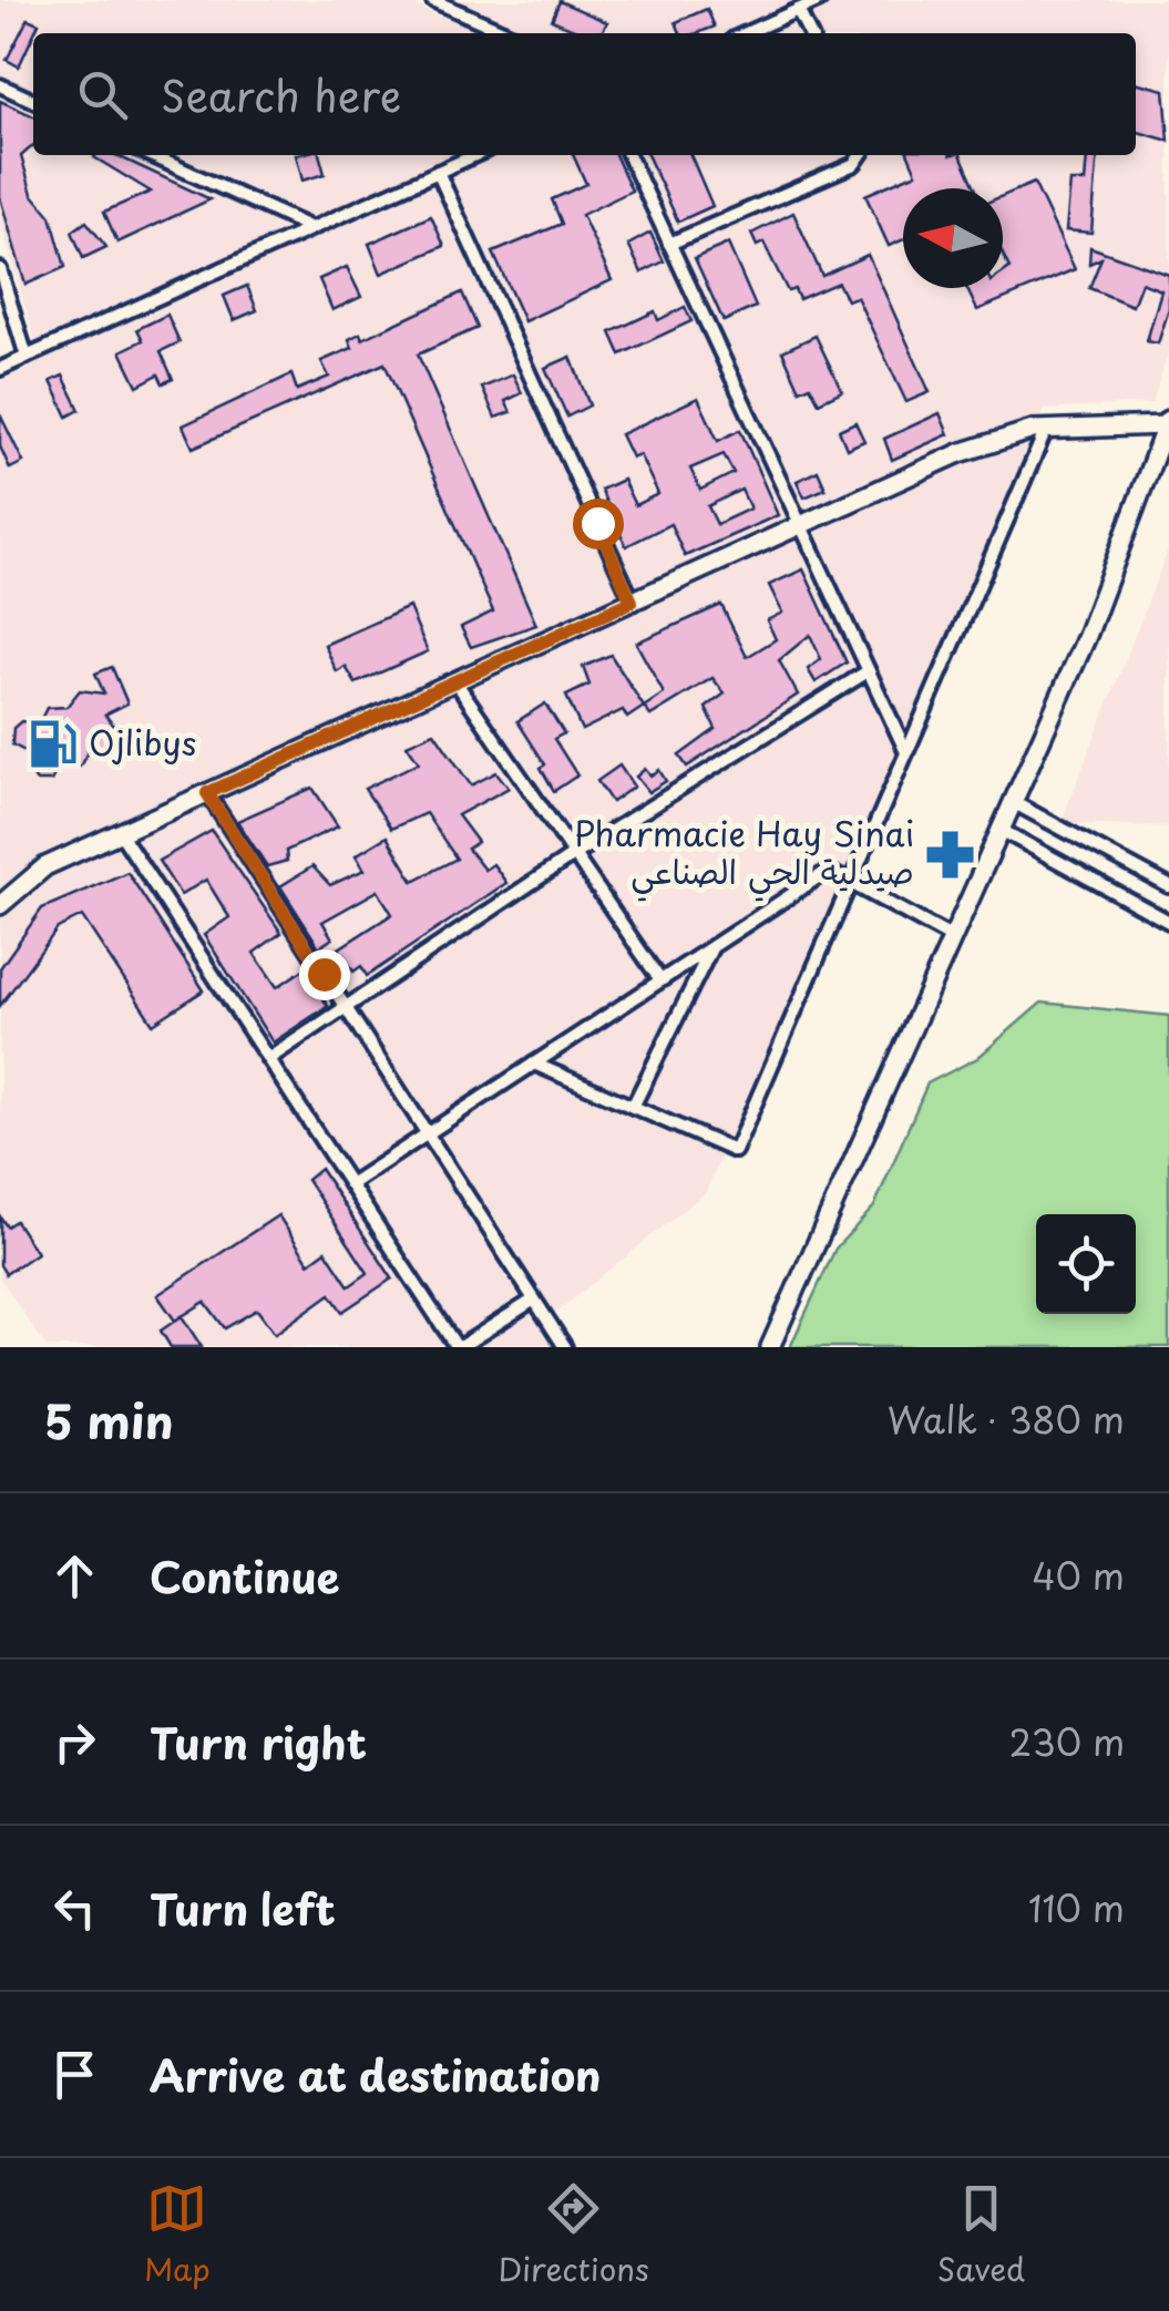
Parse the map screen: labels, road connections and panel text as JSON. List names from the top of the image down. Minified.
{"places":{"fuel station":["Ojlibys"],"pharmacy":["Pharmacie Hay Sinai صيدلية الحي الصناعي"]},"north":"left","page":{"search":"Search here","heading":["5 min","Walk · 380 m"],"list":[["Continue","40 m"],["Turn right","230 m"],["Turn left","110 m"],"Arrive at destination"],"nav":["Map","Directions","Saved"]}}
